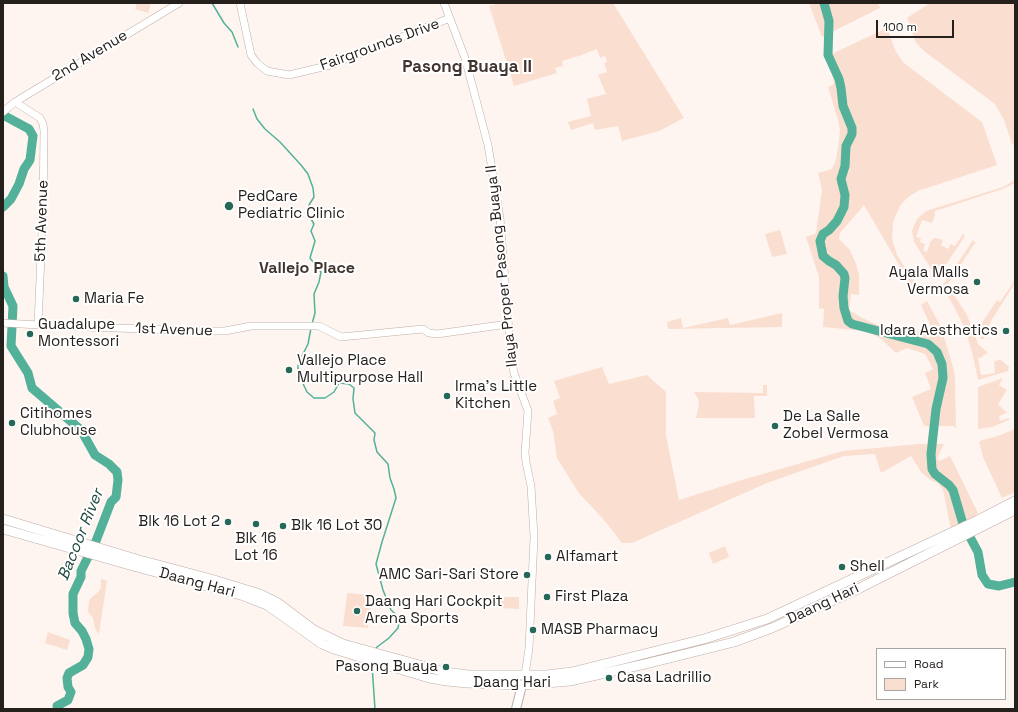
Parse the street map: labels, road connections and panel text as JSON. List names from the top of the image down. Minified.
{"streets":{"main road":["Daang Hari"],"street":["Fairgrounds Drive","2nd Avenue","5th Avenue","Ilaya Proper Pasong Buaya II","1st Avenue"]},"crossings":[["Fairgrounds Drive","Ilaya Proper Pasong Buaya II"],["2nd Avenue","5th Avenue"],["5th Avenue","1st Avenue"],["Ilaya Proper Pasong Buaya II","1st Avenue"],["Ilaya Proper Pasong Buaya II","Daang Hari"]],"districts":["Pasong Buaya II","Vallejo Place"],"water":["Bacoor River"],"places":["PedCare Pediatric Clinic","Ayala Malls Vermosa","Maria Fe","Idara Aesthetics","Guadalupe Montessori","Vallejo Place Multipurpose Hall","Irma's Little Kitchen","Citihomes Clubhouse","De La Salle Zobel Vermosa","Blk 16 Lot 2","Blk 16 Lot 16","Blk 16 Lot 30","Alfamart","Shell","AMC Sari-Sari Store","First Plaza","Daang Hari Cockpit Arena Sports","MASB Pharmacy","Pasong Buaya","Casa Ladrillio"],"legend":["Road","Park"],"scale_bar":"100 m"}
